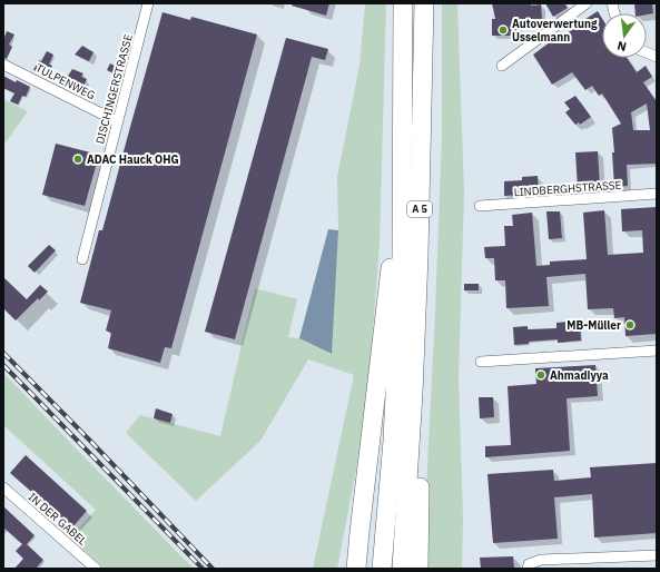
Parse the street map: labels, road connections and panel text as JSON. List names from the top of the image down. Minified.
{"streets":{"highway":["A 5"],"street":["TULPENWEG","DISCHINGERSTRASSE","LINDBERGHSTRASSE","IN DER GABEL"]},"crossings":[["TULPENWEG","DISCHINGERSTRASSE"]],"places":["Autoverwertung Usselmann","ADAC Hauck OHG","MB-Müller","Ahmadiyya"],"north":"bottom"}
